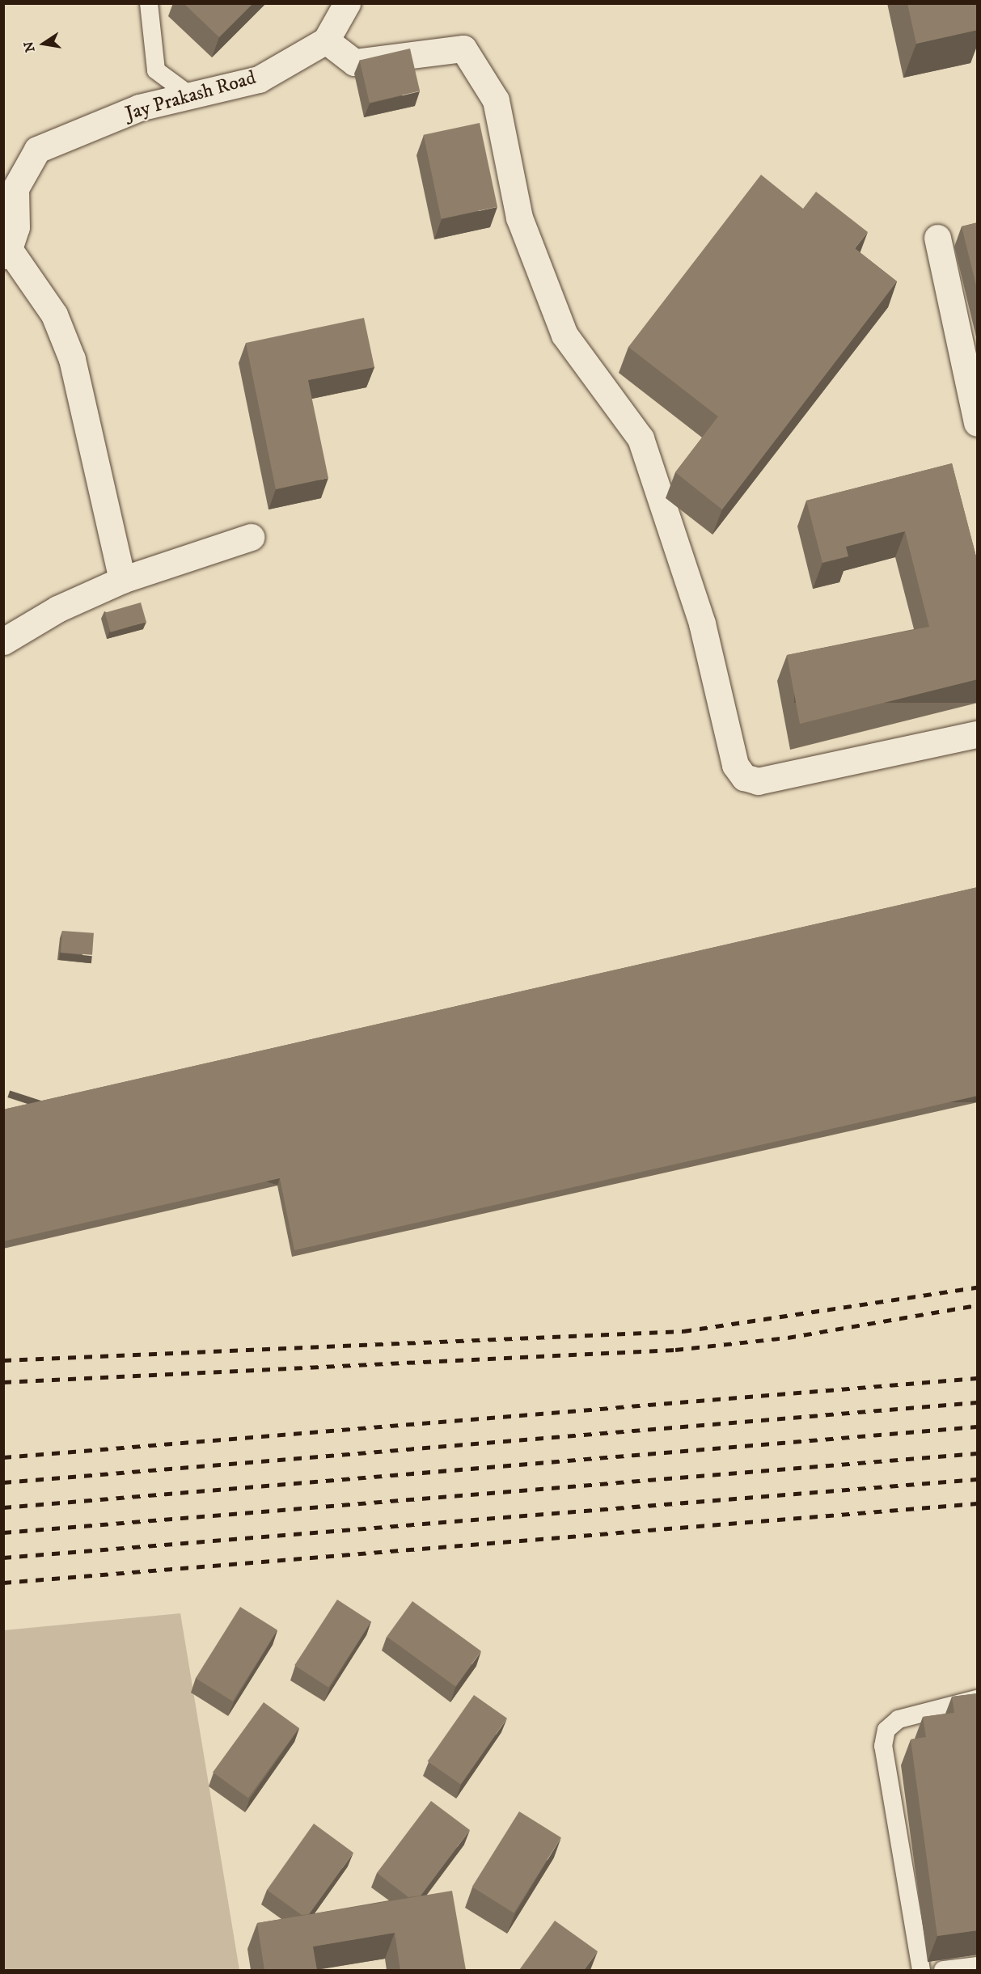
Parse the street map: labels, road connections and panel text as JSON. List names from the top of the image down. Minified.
{"streets":{"street":["Jay Prakash Road"]},"north":"left"}
